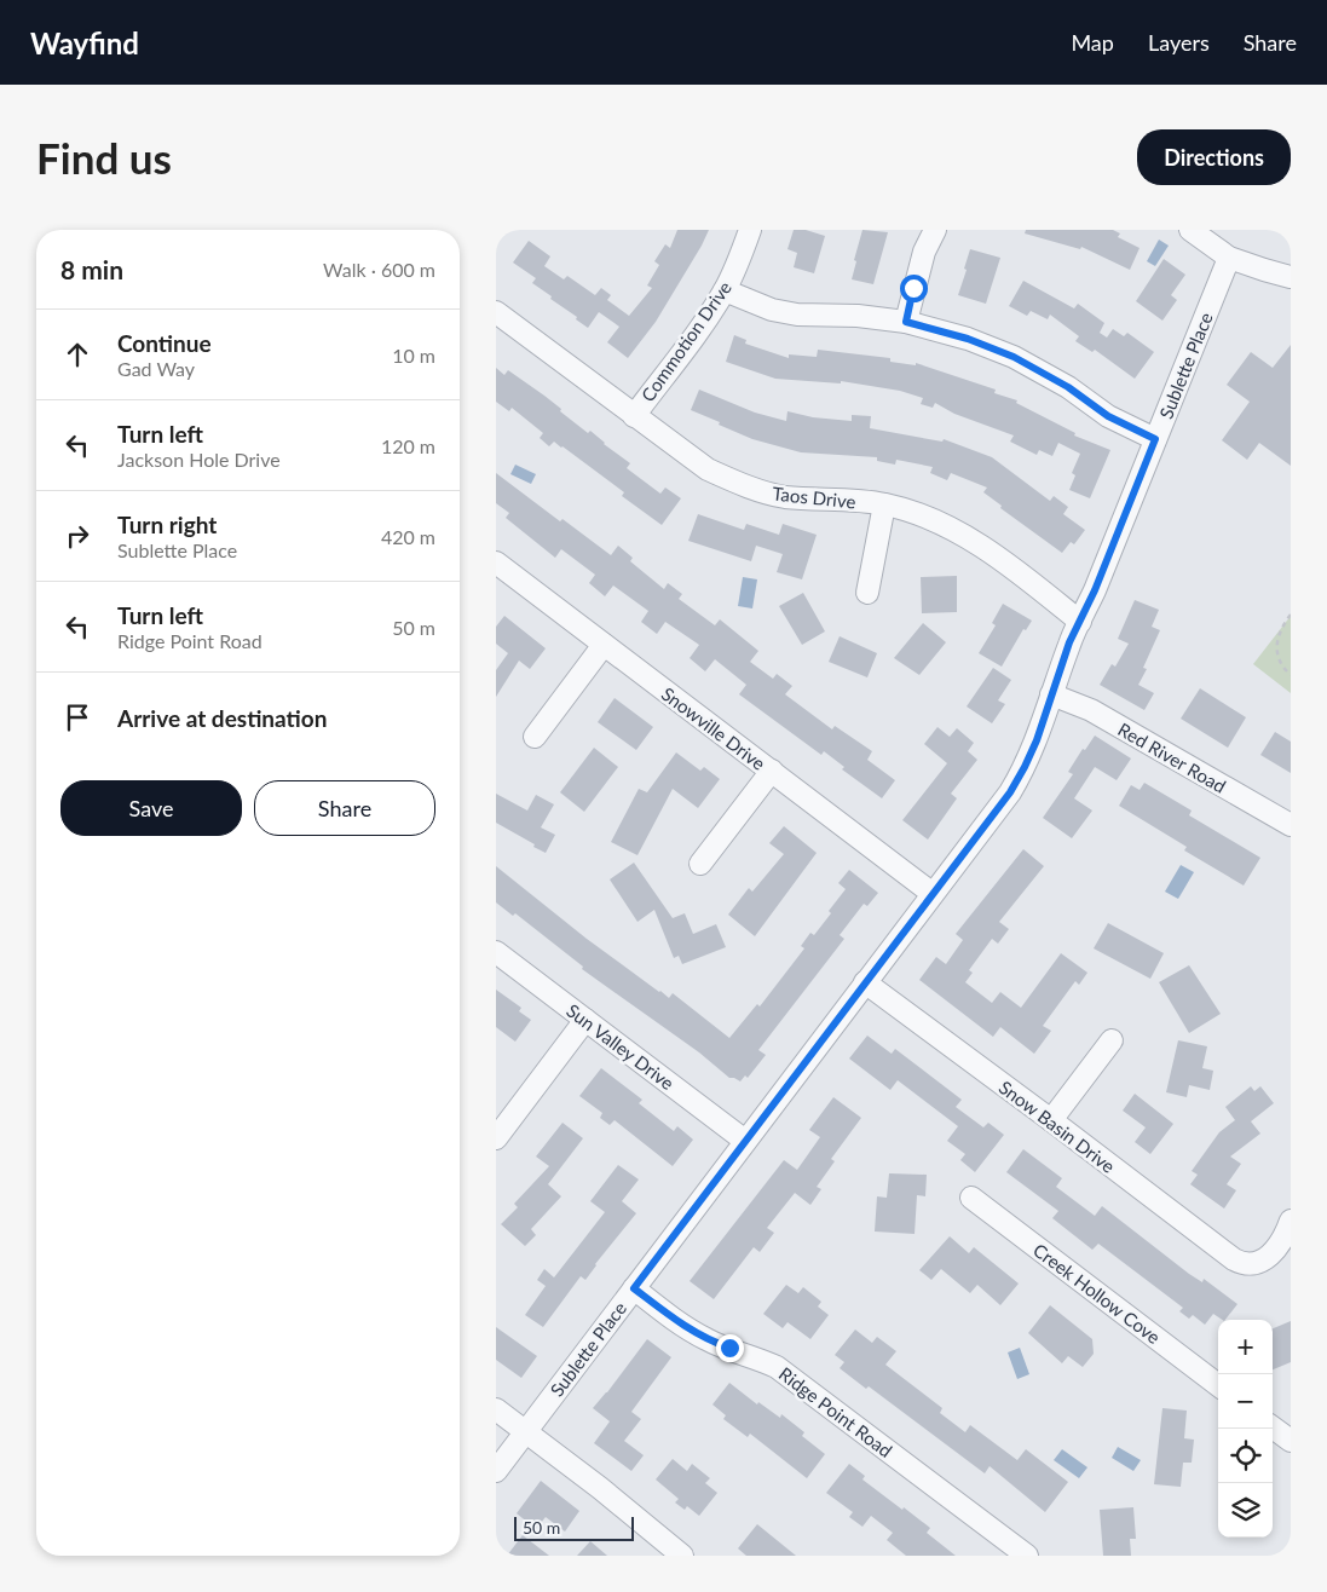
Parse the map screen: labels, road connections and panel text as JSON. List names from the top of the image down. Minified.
{"streets":{"street":["Commotion Drive","Sublette Place","Taos Drive","Snowville Drive","Red River Road","Sun Valley Drive","Snow Basin Drive","Creek Hollow Cove","Ridge Point Road"]},"crossings":[["Commotion Drive","Taos Drive"],["Sublette Place","Taos Drive"],["Sublette Place","Snowville Drive"],["Sublette Place","Red River Road"],["Sublette Place","Sun Valley Drive"],["Sublette Place","Snow Basin Drive"],["Sublette Place","Ridge Point Road"]],"scale_bar":"50 m","page":{"header":"Wayfind","nav":["Map","Layers","Share"],"buttons":["Directions",["Save","Share"]],"title":"Find us","heading":["8 min","Walk · 600 m"],"list":[["Continue","Gad Way","10 m"],["Turn left","Jackson Hole Drive","120 m"],["Turn right","Sublette Place","420 m"],["Turn left","Ridge Point Road","50 m"],"Arrive at destination"],"map_buttons":["+","−"],"scale":"50 m"}}
